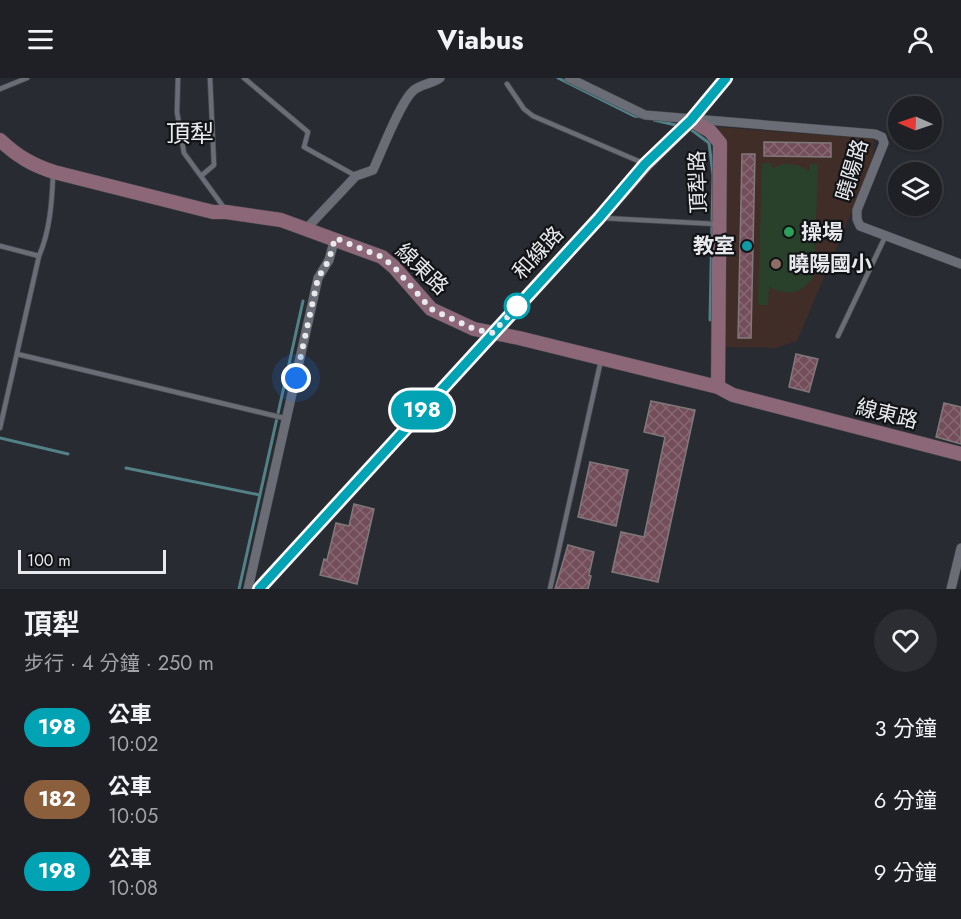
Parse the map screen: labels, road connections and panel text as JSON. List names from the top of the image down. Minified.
{"streets":{"street":["曉陽路","頂犁路","和線路","線東路"]},"crossings":[["曉陽路","頂犁路"],["曉陽路","和線路"],["頂犁路","和線路"],["頂犁路","線東路"],["和線路","線東路"]],"districts":["頂犁"],"places":["操場","教室","曉陽國小"],"lines":["bus line 198"],"scale_bar":"100 m","north":"left","page":{"header":"Viabus","on_map":"198","scale":"100 m","heading":["頂犁","步行 · 4 分鐘 · 250 m"],"list":[{"mark":"198","name":"公車","note":"10:02","value":"3 分鐘"},{"mark":"182","name":"公車","note":"10:05","value":"6 分鐘"},{"mark":"198","name":"公車","note":"10:08","value":"9 分鐘"}]}}
